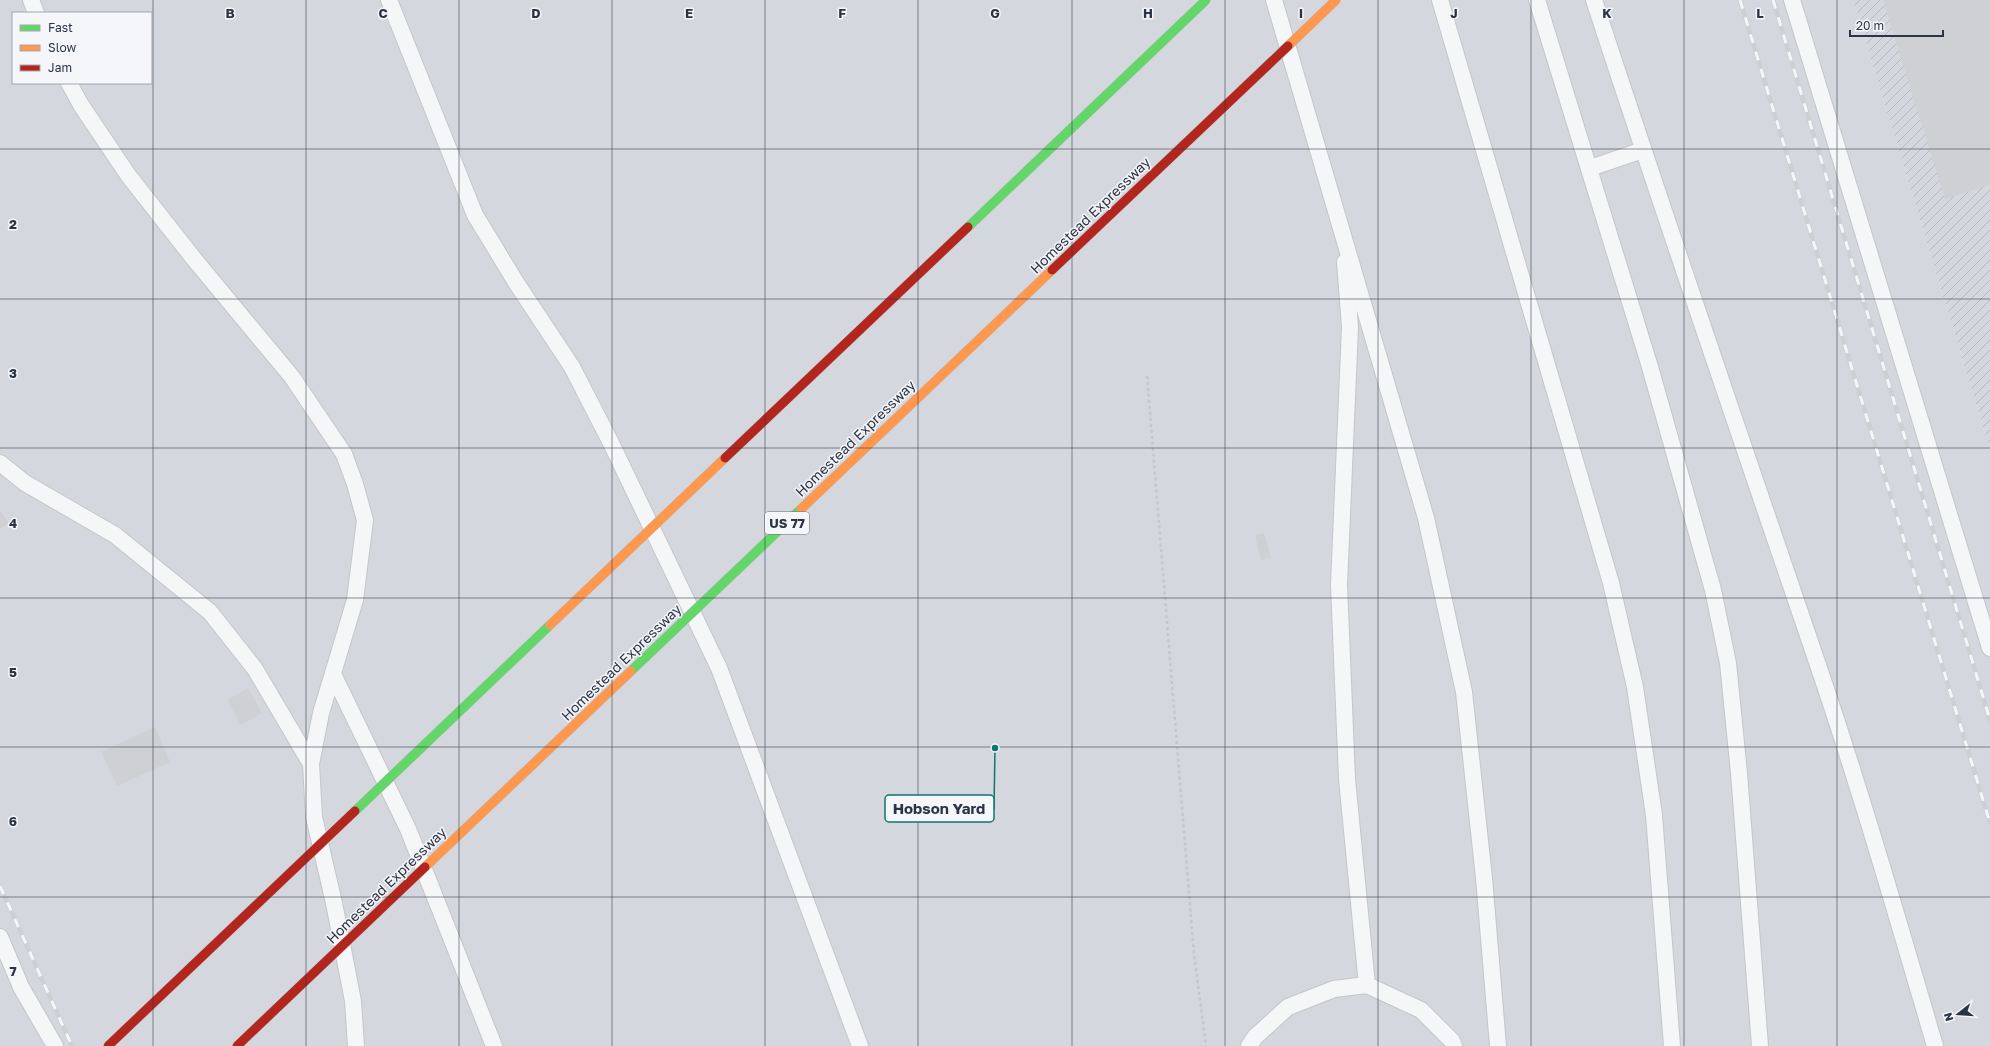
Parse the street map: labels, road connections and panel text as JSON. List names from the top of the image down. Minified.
{"streets":{"highway":["Homestead Expressway","US 77"]},"places":["Hobson Yard"],"legend":["Fast","Slow","Jam"],"scale_bar":"20 m","north":"left","grid":{"columns":["B","C","D","E","F","G","H","I","J","K","L"],"rows":["2","3","4","5","6","7"]}}
